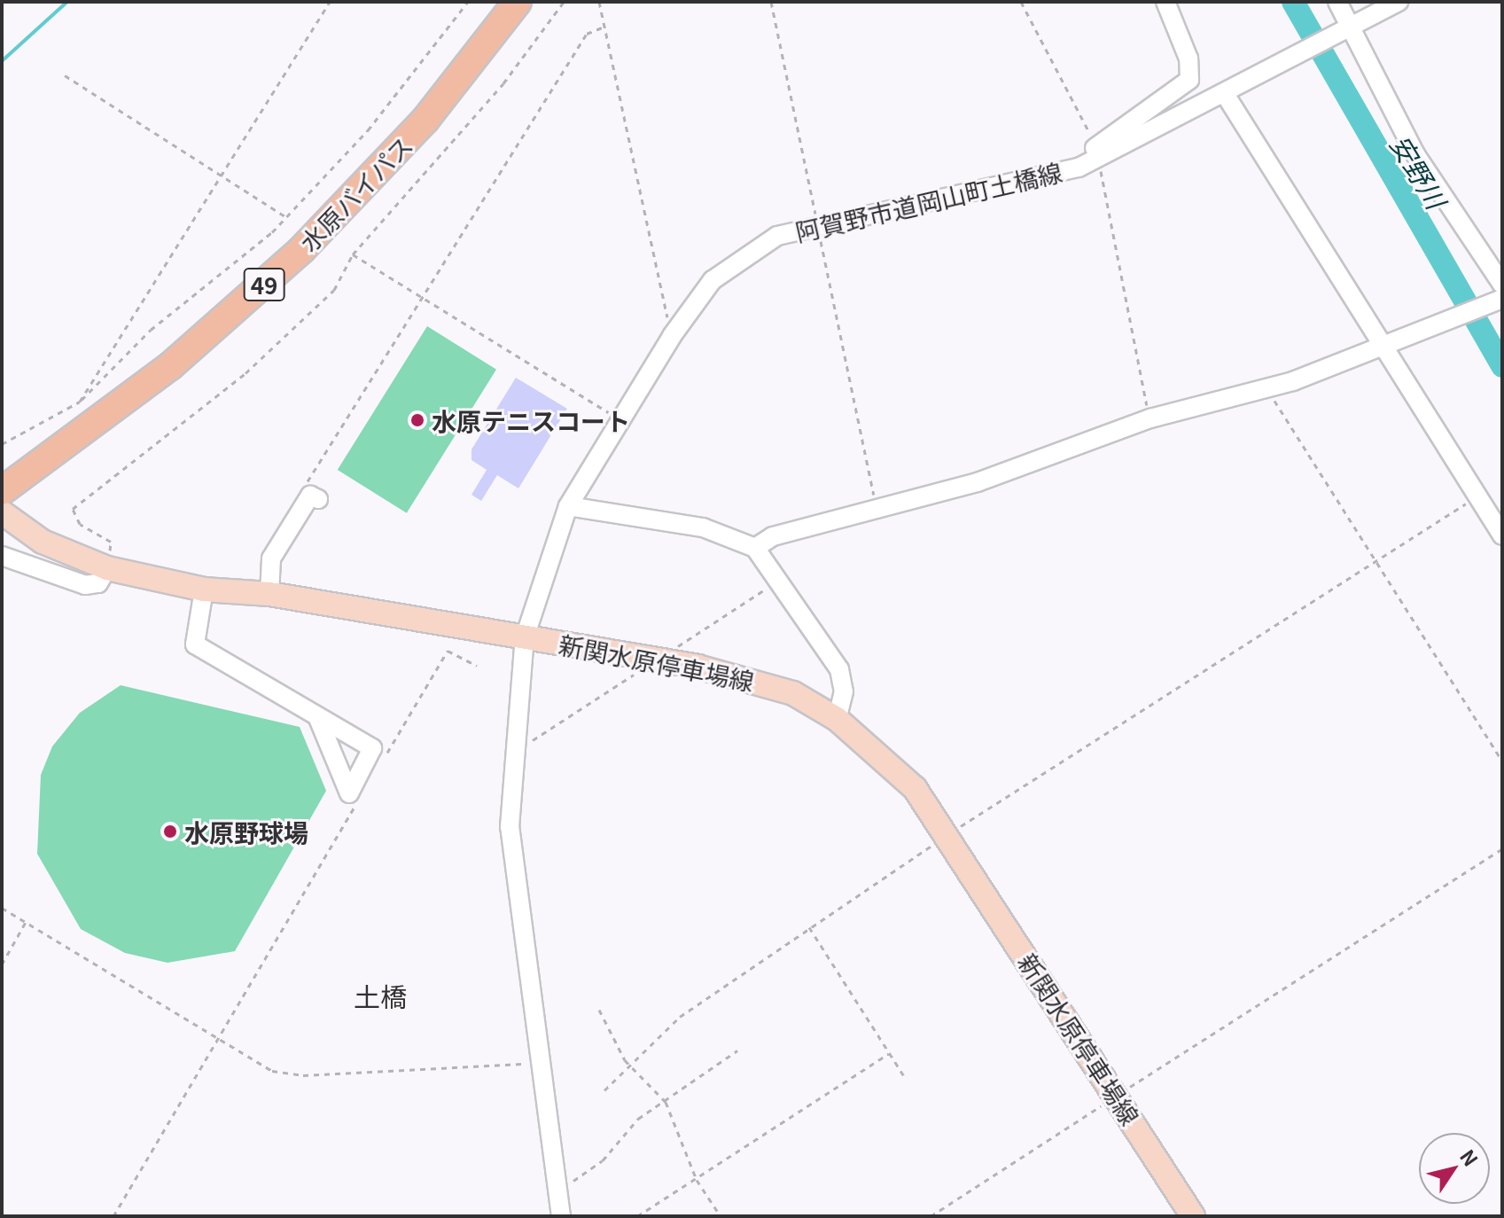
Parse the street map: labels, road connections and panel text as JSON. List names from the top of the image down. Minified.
{"streets":{"highway":["水原バイパス","49"],"main road":["新関水原停車場線"],"street":["阿賀野市道岡山町土橋線"]},"crossings":[["阿賀野市道岡山町土橋線","新関水原停車場線"]],"districts":["土橋"],"water":["安野川"],"places":["水原テニスコート","水原野球場"],"north":"top right"}
